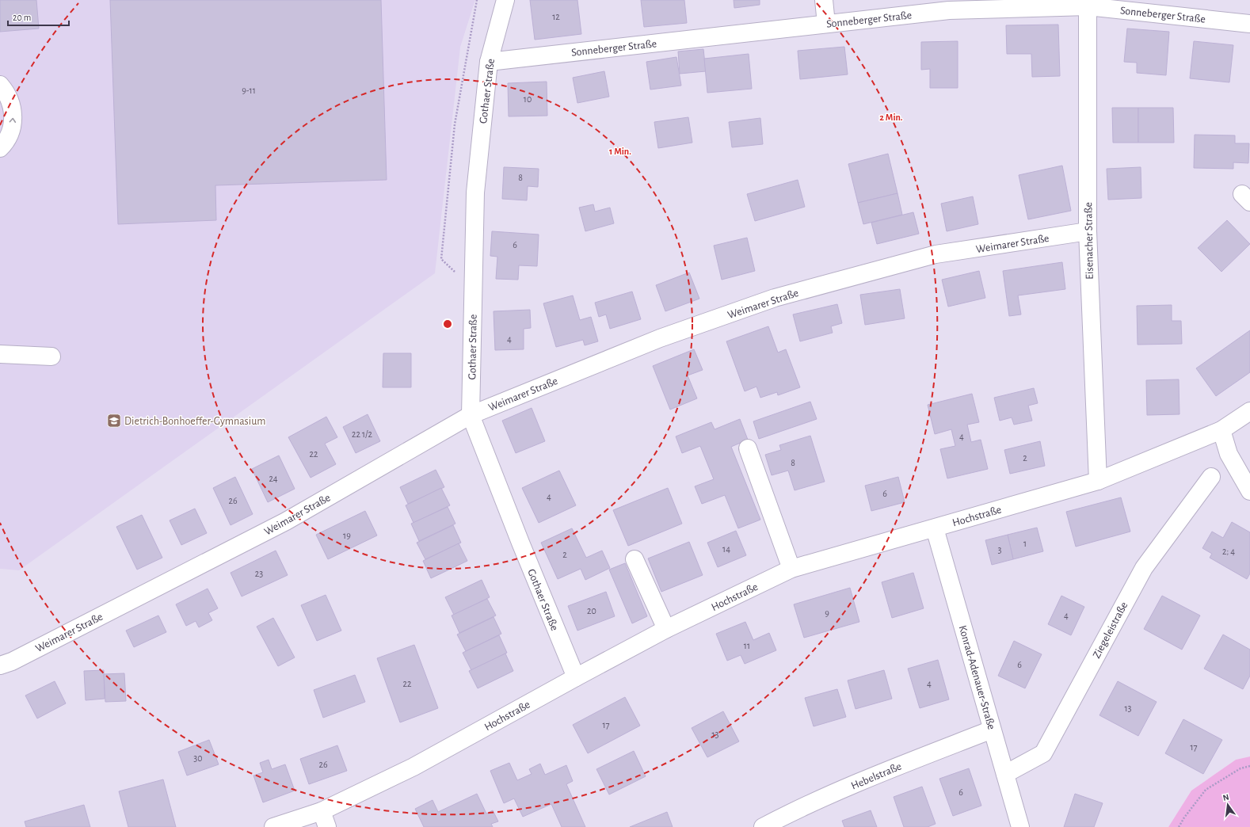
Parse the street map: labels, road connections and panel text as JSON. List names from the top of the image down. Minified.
{"streets":{"street":["Sonneberger Straße","Gothaer Straße","Eisenacher Straße","Weimarer Straße","Hochstraße","Ziegeleistraße","Konrad-Adenauer-Straße","Hebelstraße"]},"crossings":[["Sonneberger Straße","Gothaer Straße"],["Sonneberger Straße","Eisenacher Straße"],["Gothaer Straße","Weimarer Straße"],["Gothaer Straße","Hochstraße"],["Eisenacher Straße","Weimarer Straße"],["Eisenacher Straße","Hochstraße"],["Hochstraße","Konrad-Adenauer-Straße"],["Ziegeleistraße","Konrad-Adenauer-Straße"],["Konrad-Adenauer-Straße","Hebelstraße"]],"places":{"school or university":["Dietrich-Bonhoeffer-Gymnasium"]},"house_numbers":["12","9-11","10","8","6","4","22 1/2","4","22","2","8","24","6","4","26","19","1","14","3","2; 4","2","23","20","9","4","11","6","22","4","13","17","13","17","30","26","6"],"scale_bar":"20 m","north":"top","rings":["2 Min.","1 Min."]}
